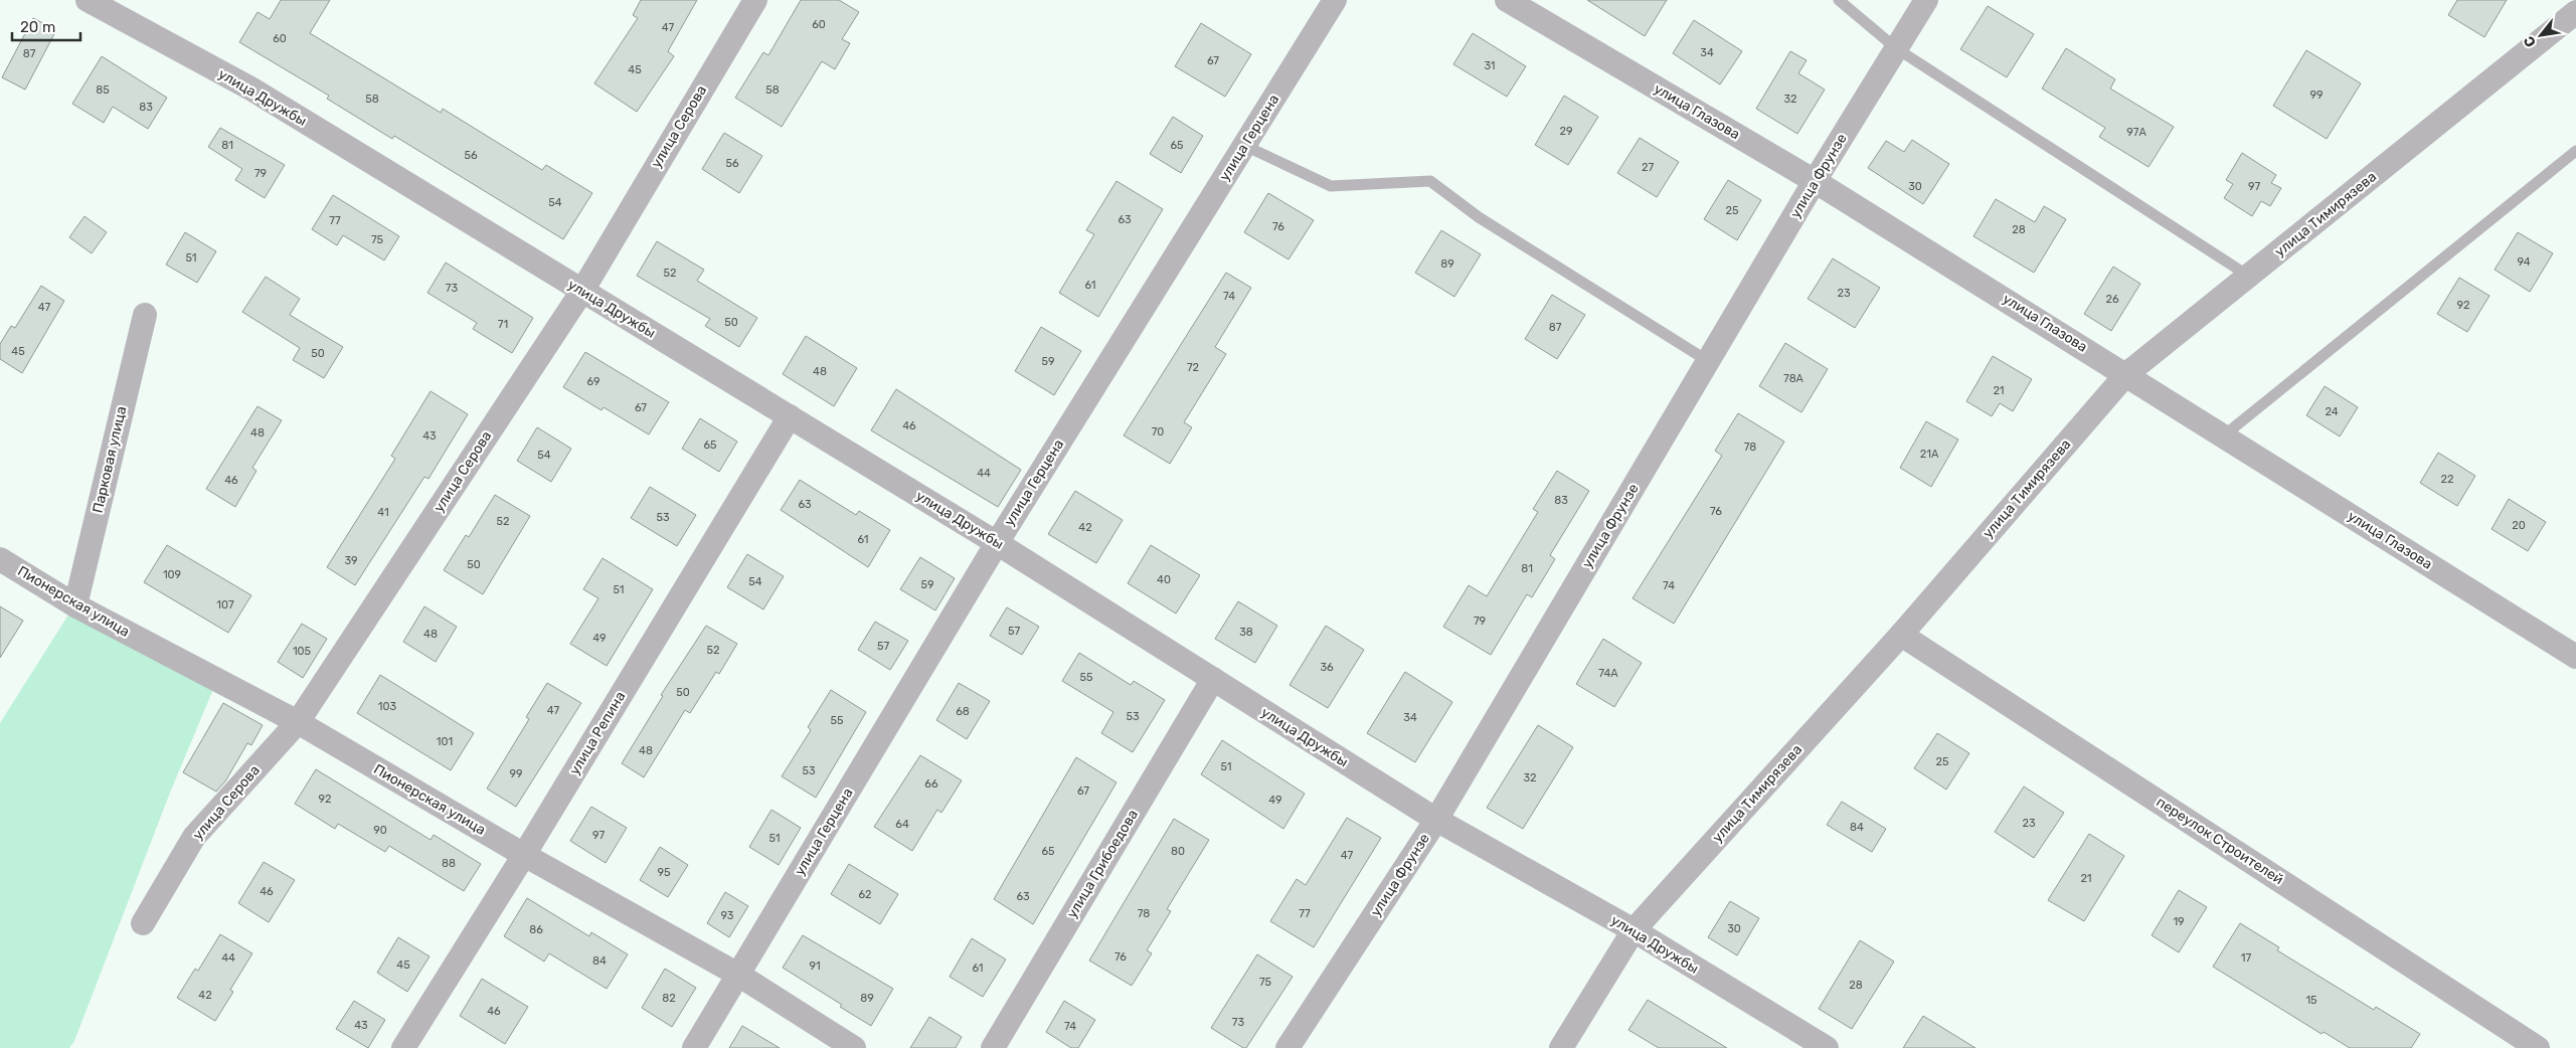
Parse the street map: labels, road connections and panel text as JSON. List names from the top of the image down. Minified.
{"streets":{"street":["улица Дружбы","улица Глазова","улица Серова","улица Герцена","улица Фрунзе","улица Тимирязева","Парковая улица","Пионерская улица","улица Репина","переулок Строителей","улица Грибоедова"]},"crossings":[["улица Дружбы","улица Серова"],["улица Дружбы","улица Герцена"],["улица Дружбы","улица Фрунзе"],["улица Дружбы","улица Тимирязева"],["улица Дружбы","улица Репина"],["улица Дружбы","улица Грибоедова"],["улица Глазова","улица Фрунзе"],["улица Глазова","улица Тимирязева"],["улица Серова","Пионерская улица"],["улица Герцена","Пионерская улица"],["улица Тимирязева","переулок Строителей"],["Парковая улица","Пионерская улица"],["Пионерская улица","улица Репина"]],"house_numbers":["60","47","60","34","87","67","31","45","85","58","99","58","32","83","29","97А","81","65","56","56","27","79","30","97","54","25","63","77","76","28","75","51","94","89","52","61","73","23","74","26","92","47","50","71","87","45","50","59","72","48","78А","69","21","67","24","46","70","48","43","65","78","21А","54","44","22","46","83","63","76","41","53","52","20","42","61","39","50","81","109","40","54","59","74","51","107","79","57","38","48","49","57","52","105","36","74А","55","50","103","47","68","53","34","55","101","48","25","51","53","99","32","66","67","92","49","23","64","84","90","97","51","65","80","47","88","95","21","46","62","63","78","77","93","19","30","86","76","44","17","84","45","91","61","75","28","42","82","89","15","46","73","43","74"],"scale_bar":"20 m","north":"bottom left"}
